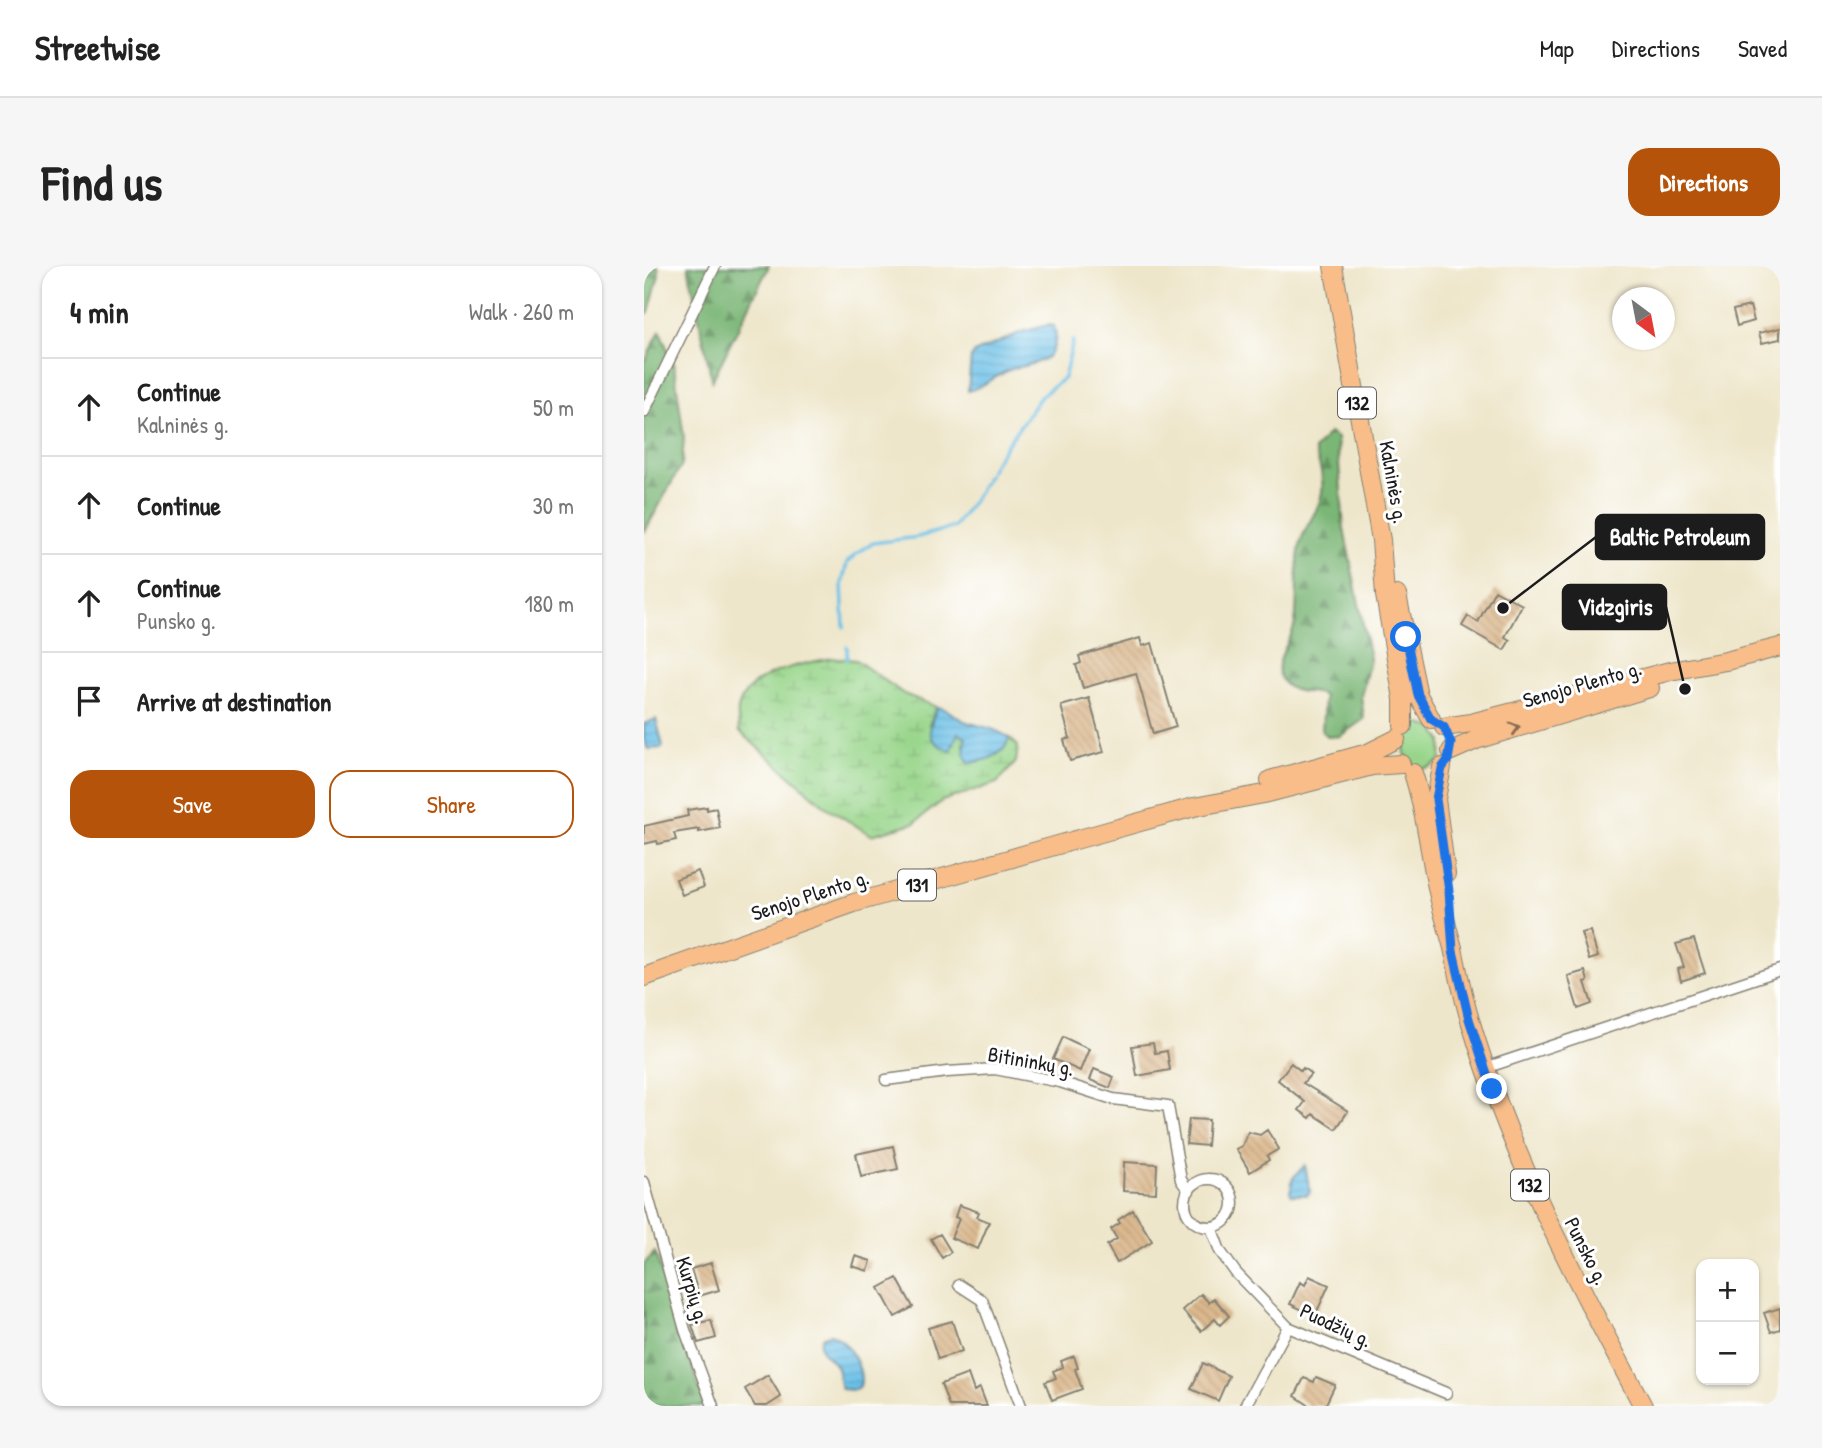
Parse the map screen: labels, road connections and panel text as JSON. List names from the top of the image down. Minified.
{"streets":{"main road":["132","Kalninės g.","Senojo Plento g.","131","Punsko g."],"street":["Bitininkų g.","Kurpių g.","Puodžių g."]},"crossings":[["Kalninės g.","Senojo Plento g."],["Kalninės g.","Punsko g."],["Senojo Plento g.","Punsko g."],["Bitininkų g.","Puodžių g."]],"places":["Baltic Petroleum","Vidzgiris"],"north":"bottom right","page":{"header":"Streetwise","nav":["Map","Directions","Saved"],"buttons":["Directions",["Save","Share"]],"title":"Find us","heading":["4 min","Walk · 260 m"],"list":[["Continue","Kalninės g.","50 m"],["Continue","30 m"],["Continue","Punsko g.","180 m"],"Arrive at destination"],"map_buttons":["+","−"]}}
